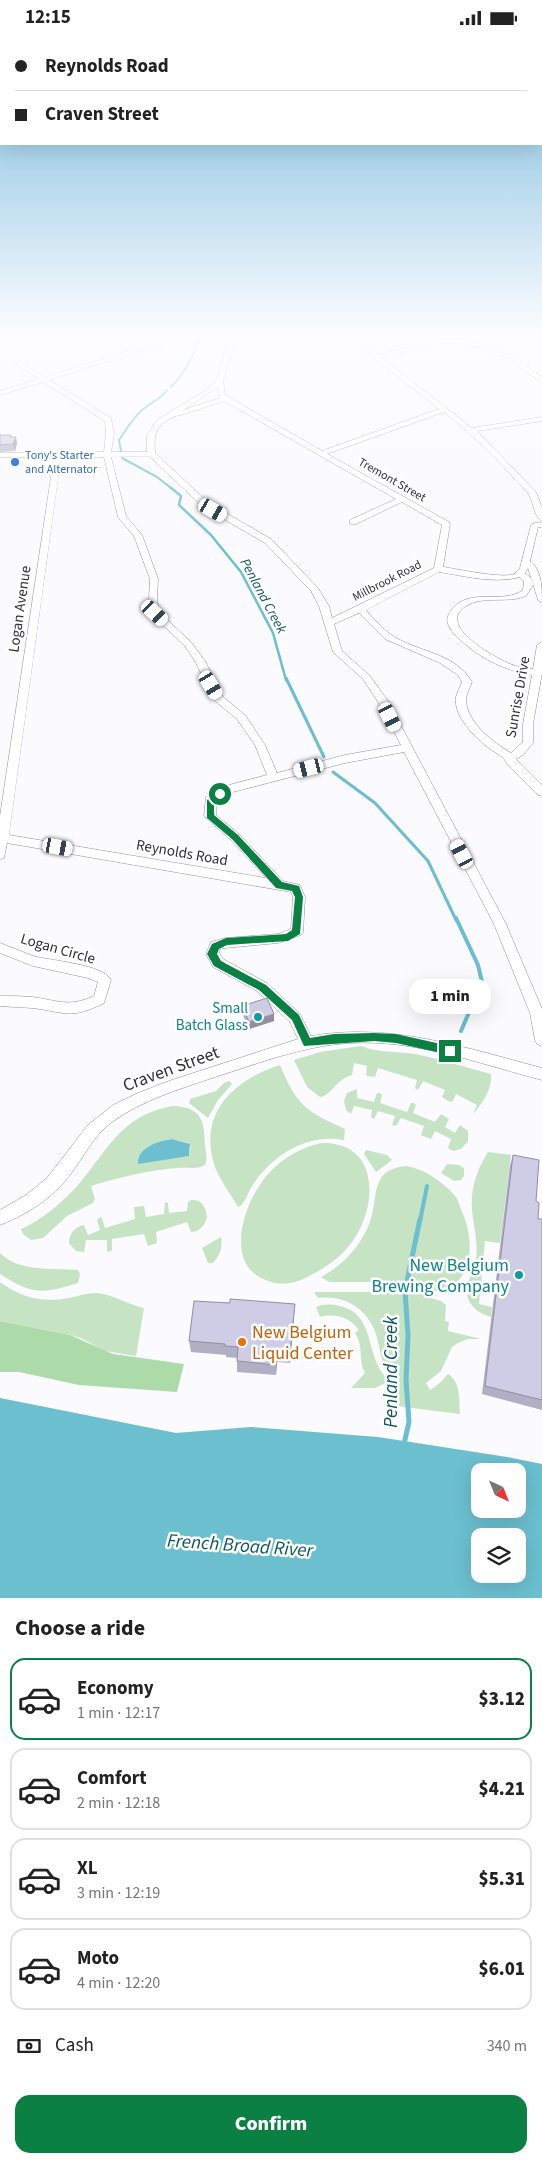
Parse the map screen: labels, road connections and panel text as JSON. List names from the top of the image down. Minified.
{"streets":{"street":["Tremont Street","Millbrook Road","Logan Avenue","Sunrise Drive","Reynolds Road","Logan Circle","Craven Street"]},"crossings":[["Tremont Street","Millbrook Road"],["Millbrook Road","Sunrise Drive"],["Logan Avenue","Reynolds Road"]],"water":["Penland Creek","French Broad River"],"places":["Tony's Starter and Alternator","Small Batch Glass","New Belgium Brewing Company","New Belgium Liquid Center"],"north":"bottom right","page":{"status":"12:15","banner":["Reynolds Road","Craven Street"],"bubble":"1 min","heading":"Choose a ride","list":[{"name":"Economy","note":"1 min · 12:17","value":"$3.12"},{"name":"Comfort","note":"2 min · 12:18","value":"$4.21"},{"name":"XL","note":"3 min · 12:19","value":"$5.31"},{"name":"Moto","note":"4 min · 12:20","value":"$6.01"}],"pay":["Cash","340 m"],"buttons":"Confirm"}}
